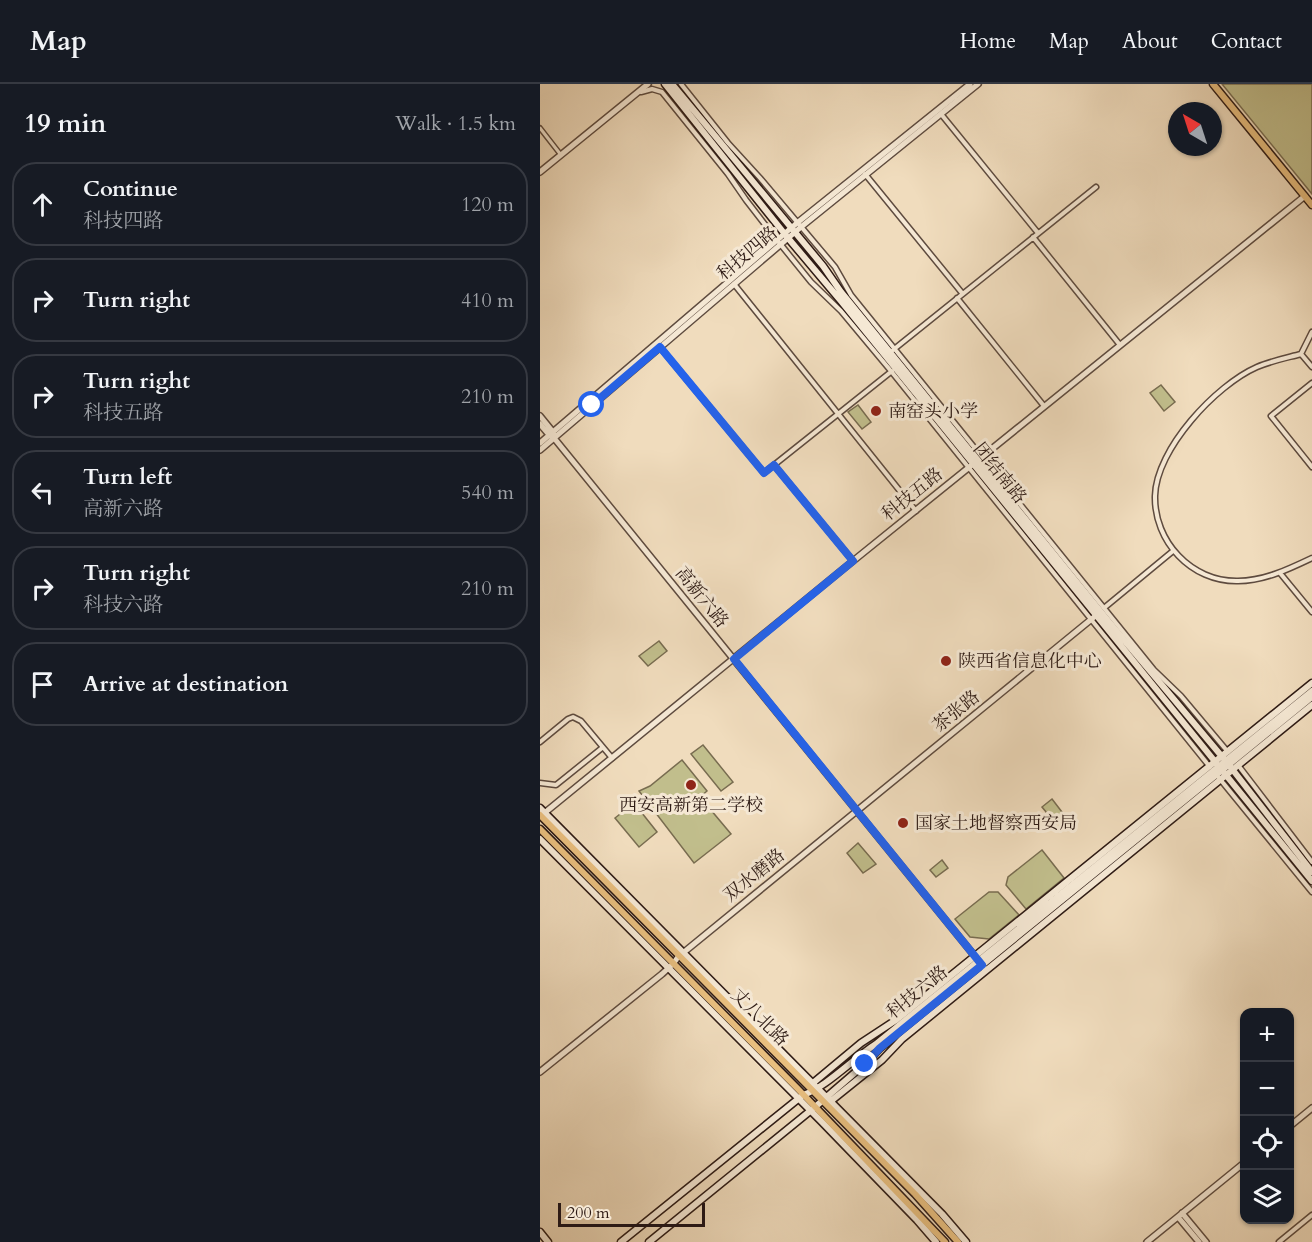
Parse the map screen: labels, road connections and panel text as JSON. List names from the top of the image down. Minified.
{"streets":{"main road":["团结南路","科技六路","丈八北路"],"street":["科技四路","科技五路","高新六路","茶张路","双水磨路"]},"crossings":[["科技四路","团结南路"],["科技四路","高新六路"],["团结南路","科技五路"],["团结南路","茶张路"],["团结南路","科技六路"],["科技五路","高新六路"],["科技五路","丈八北路"],["高新六路","茶张路"],["高新六路","双水磨路"],["高新六路","科技六路"],["茶张路","双水磨路"],["双水磨路","丈八北路"],["科技六路","丈八北路"]],"places":["南窑头小学","陕西省信息化中心","西安高新第二学校","国家土地督察西安局"],"scale_bar":"200 m","north":"top left","page":{"header":"Map","nav":["Home","Map","About","Contact"],"heading":["19 min","Walk · 1.5 km"],"list":[["Continue","科技四路","120 m"],["Turn right","410 m"],["Turn right","科技五路","210 m"],["Turn left","高新六路","540 m"],["Turn right","科技六路","210 m"],"Arrive at destination"],"map_buttons":["+","−"],"scale":"200 m"}}
